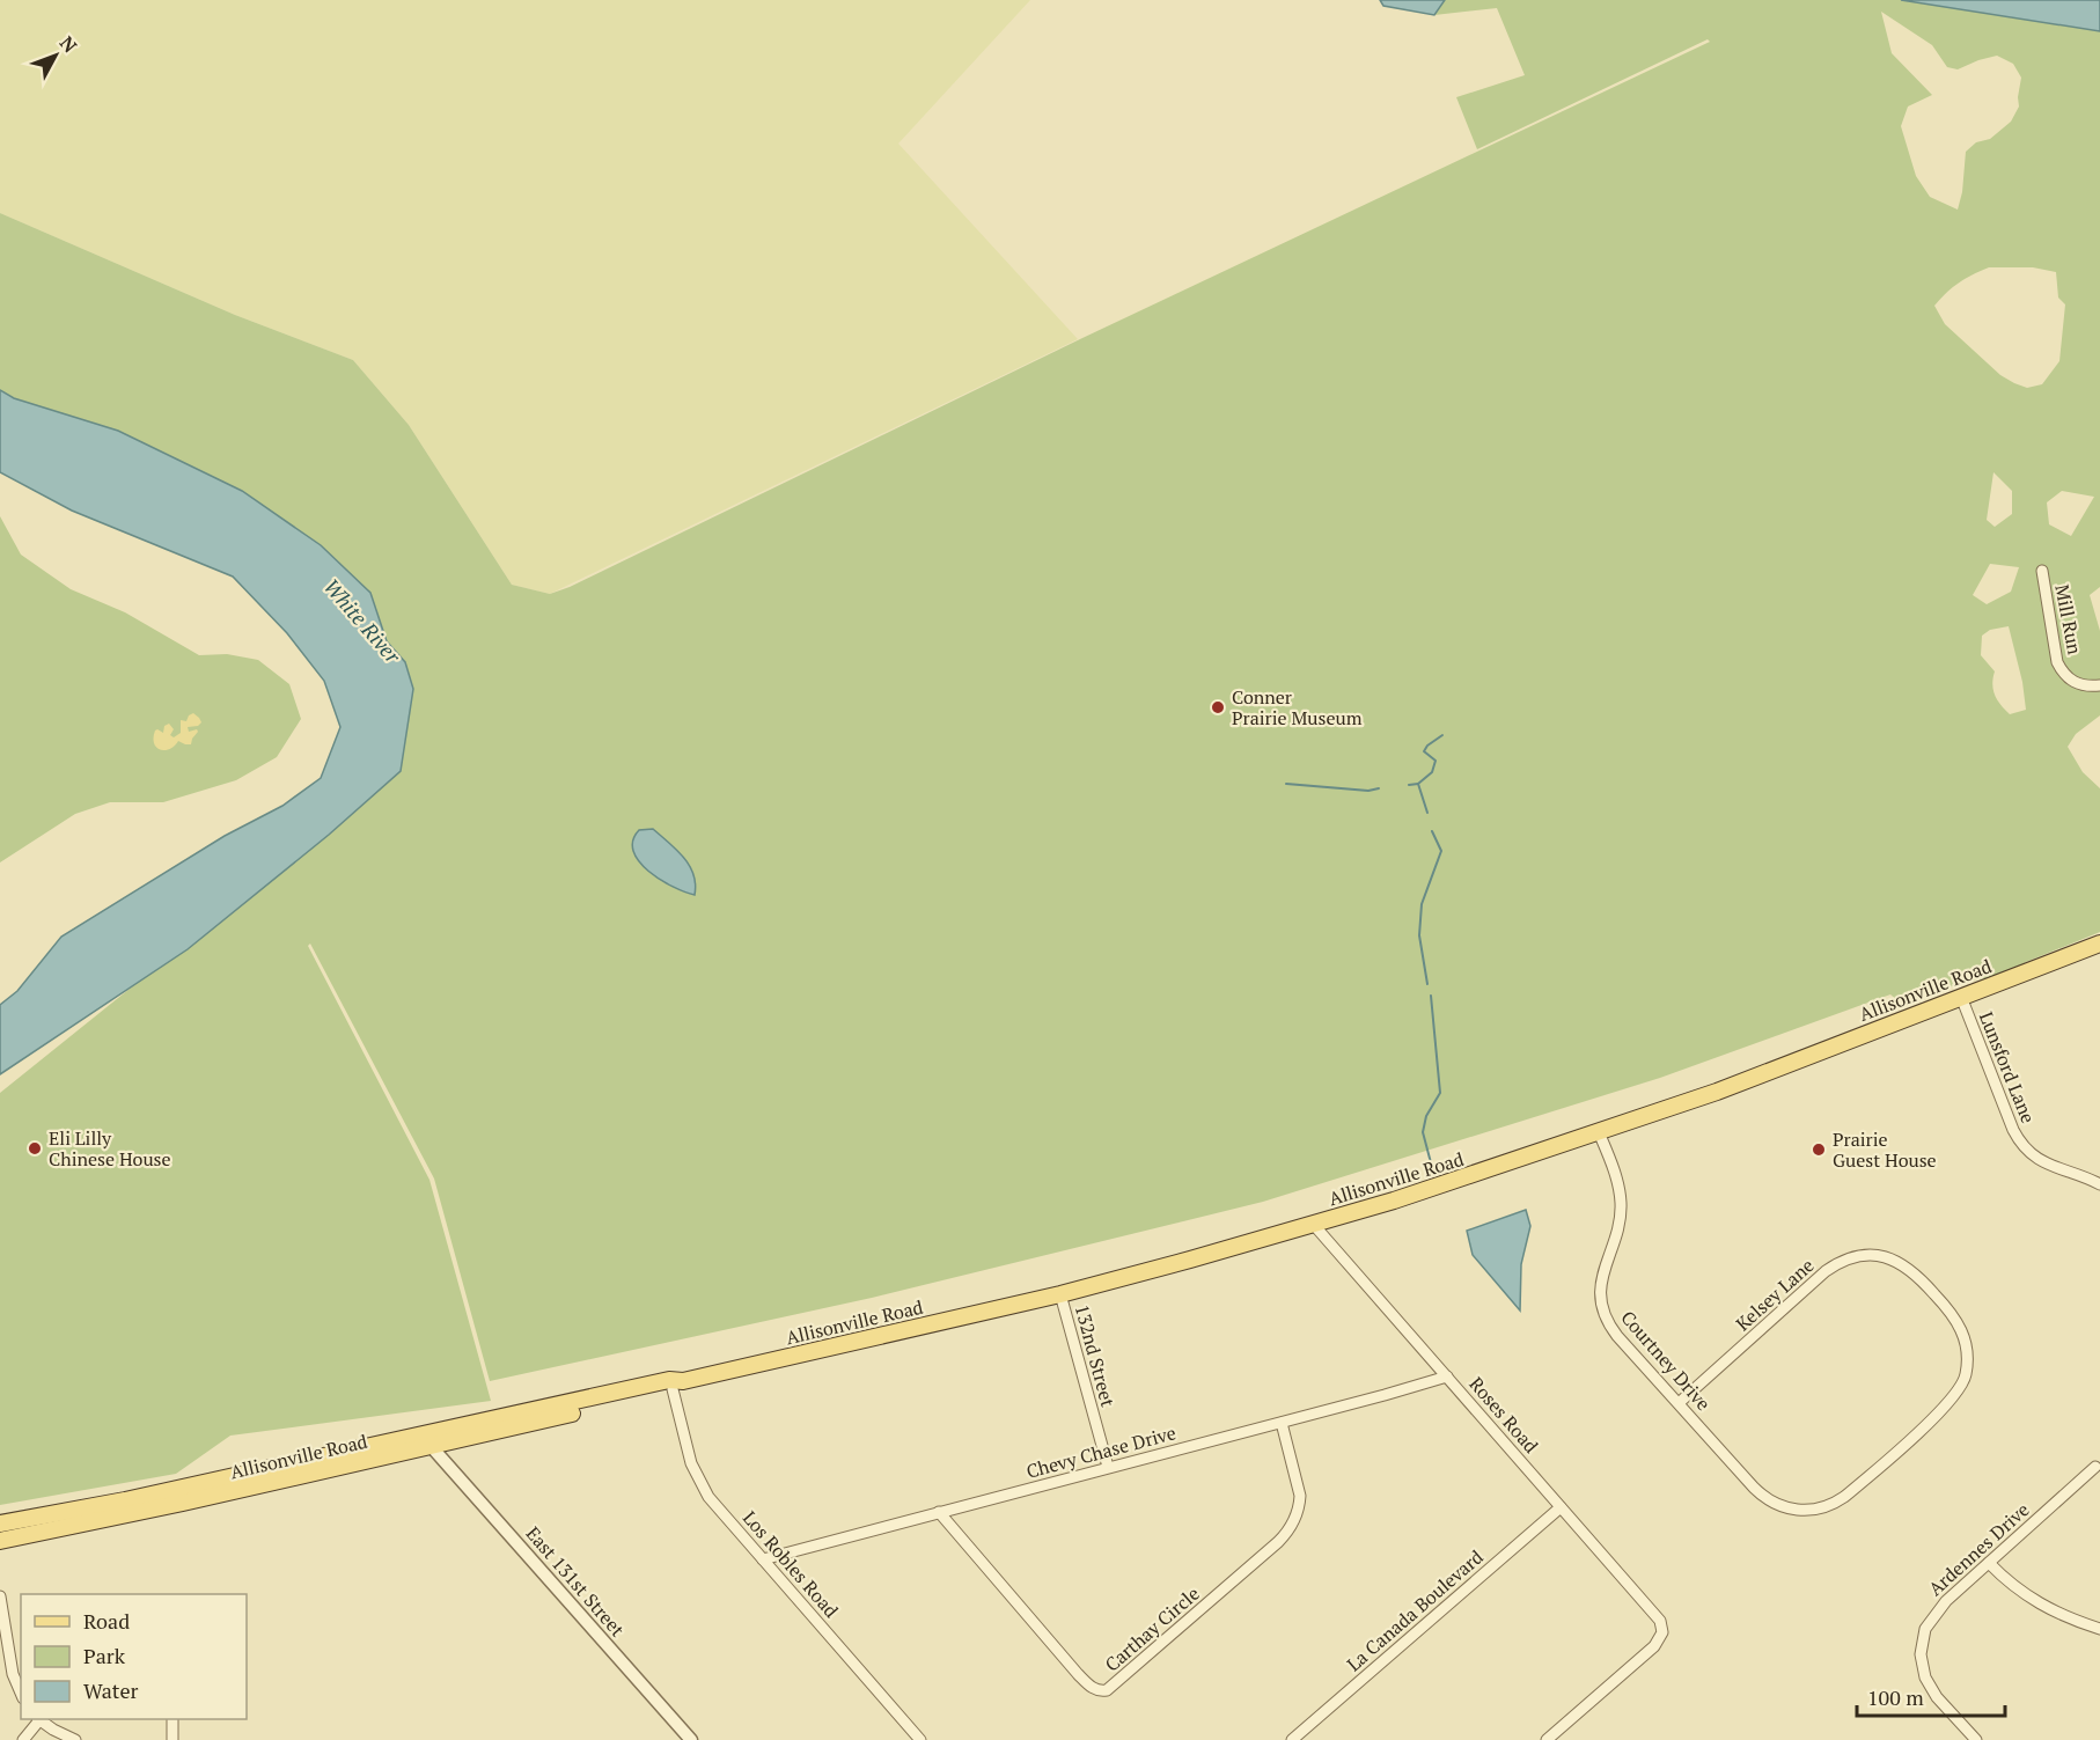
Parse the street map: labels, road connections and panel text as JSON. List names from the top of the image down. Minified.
{"streets":{"main road":["Allisonville Road"],"street":["Mill Run","Lunsford Lane","Kelsey Lane","132nd Street","Courtney Drive","Roses Road","Chevy Chase Drive","Ardennes Drive","Los Robles Road","East 131st Street","La Canada Boulevard","Carthay Circle"]},"crossings":[["Allisonville Road","Lunsford Lane"],["Allisonville Road","132nd Street"],["Allisonville Road","Courtney Drive"],["Allisonville Road","Roses Road"],["Allisonville Road","Los Robles Road"],["Allisonville Road","East 131st Street"],["Kelsey Lane","Courtney Drive"],["132nd Street","Chevy Chase Drive"],["Roses Road","Chevy Chase Drive"],["Roses Road","La Canada Boulevard"],["Chevy Chase Drive","Los Robles Road"],["Chevy Chase Drive","Carthay Circle"]],"water":["White River"],"places":["Conner Prairie Museum","Eli Lilly Chinese House","Prairie Guest House"],"legend":["Road","Park","Water"],"scale_bar":"100 m","north":"top right"}
